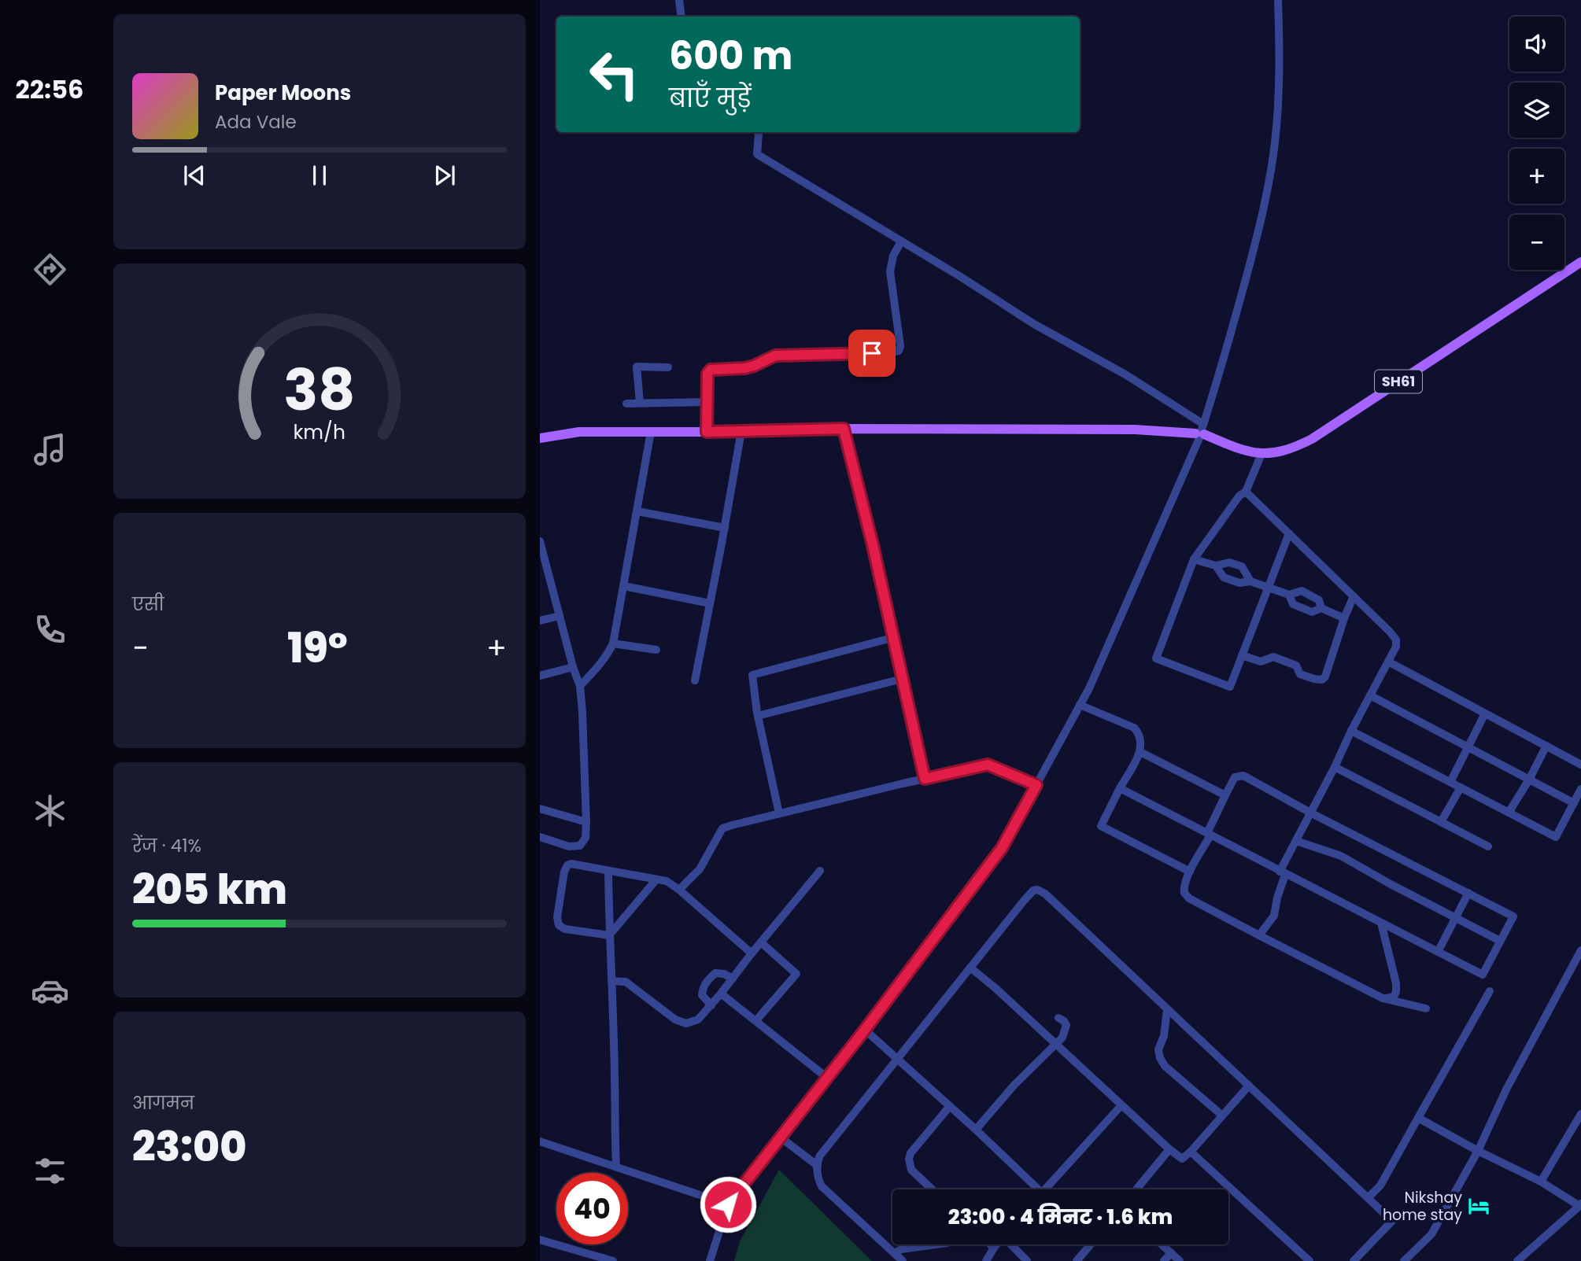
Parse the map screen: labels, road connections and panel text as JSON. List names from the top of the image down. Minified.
{"streets":{"main road":["SH61"]},"places":{"hotel":["Nikshay home stay"]},"page":{"tabs":"22:56","map_buttons":["+","−"],"turn":["600 m","बाएँ मुड़ें"],"song":["Paper Moons","Ada Vale"],"tile":["एसी",["रेंज · 41%","205 km"],["आगमन","23:00"]],"heat":["−","19°","+"],"limit":"40","trip":"23:00 · 4 मिनट · 1.6 km","gauge":["38","km/h"]}}
